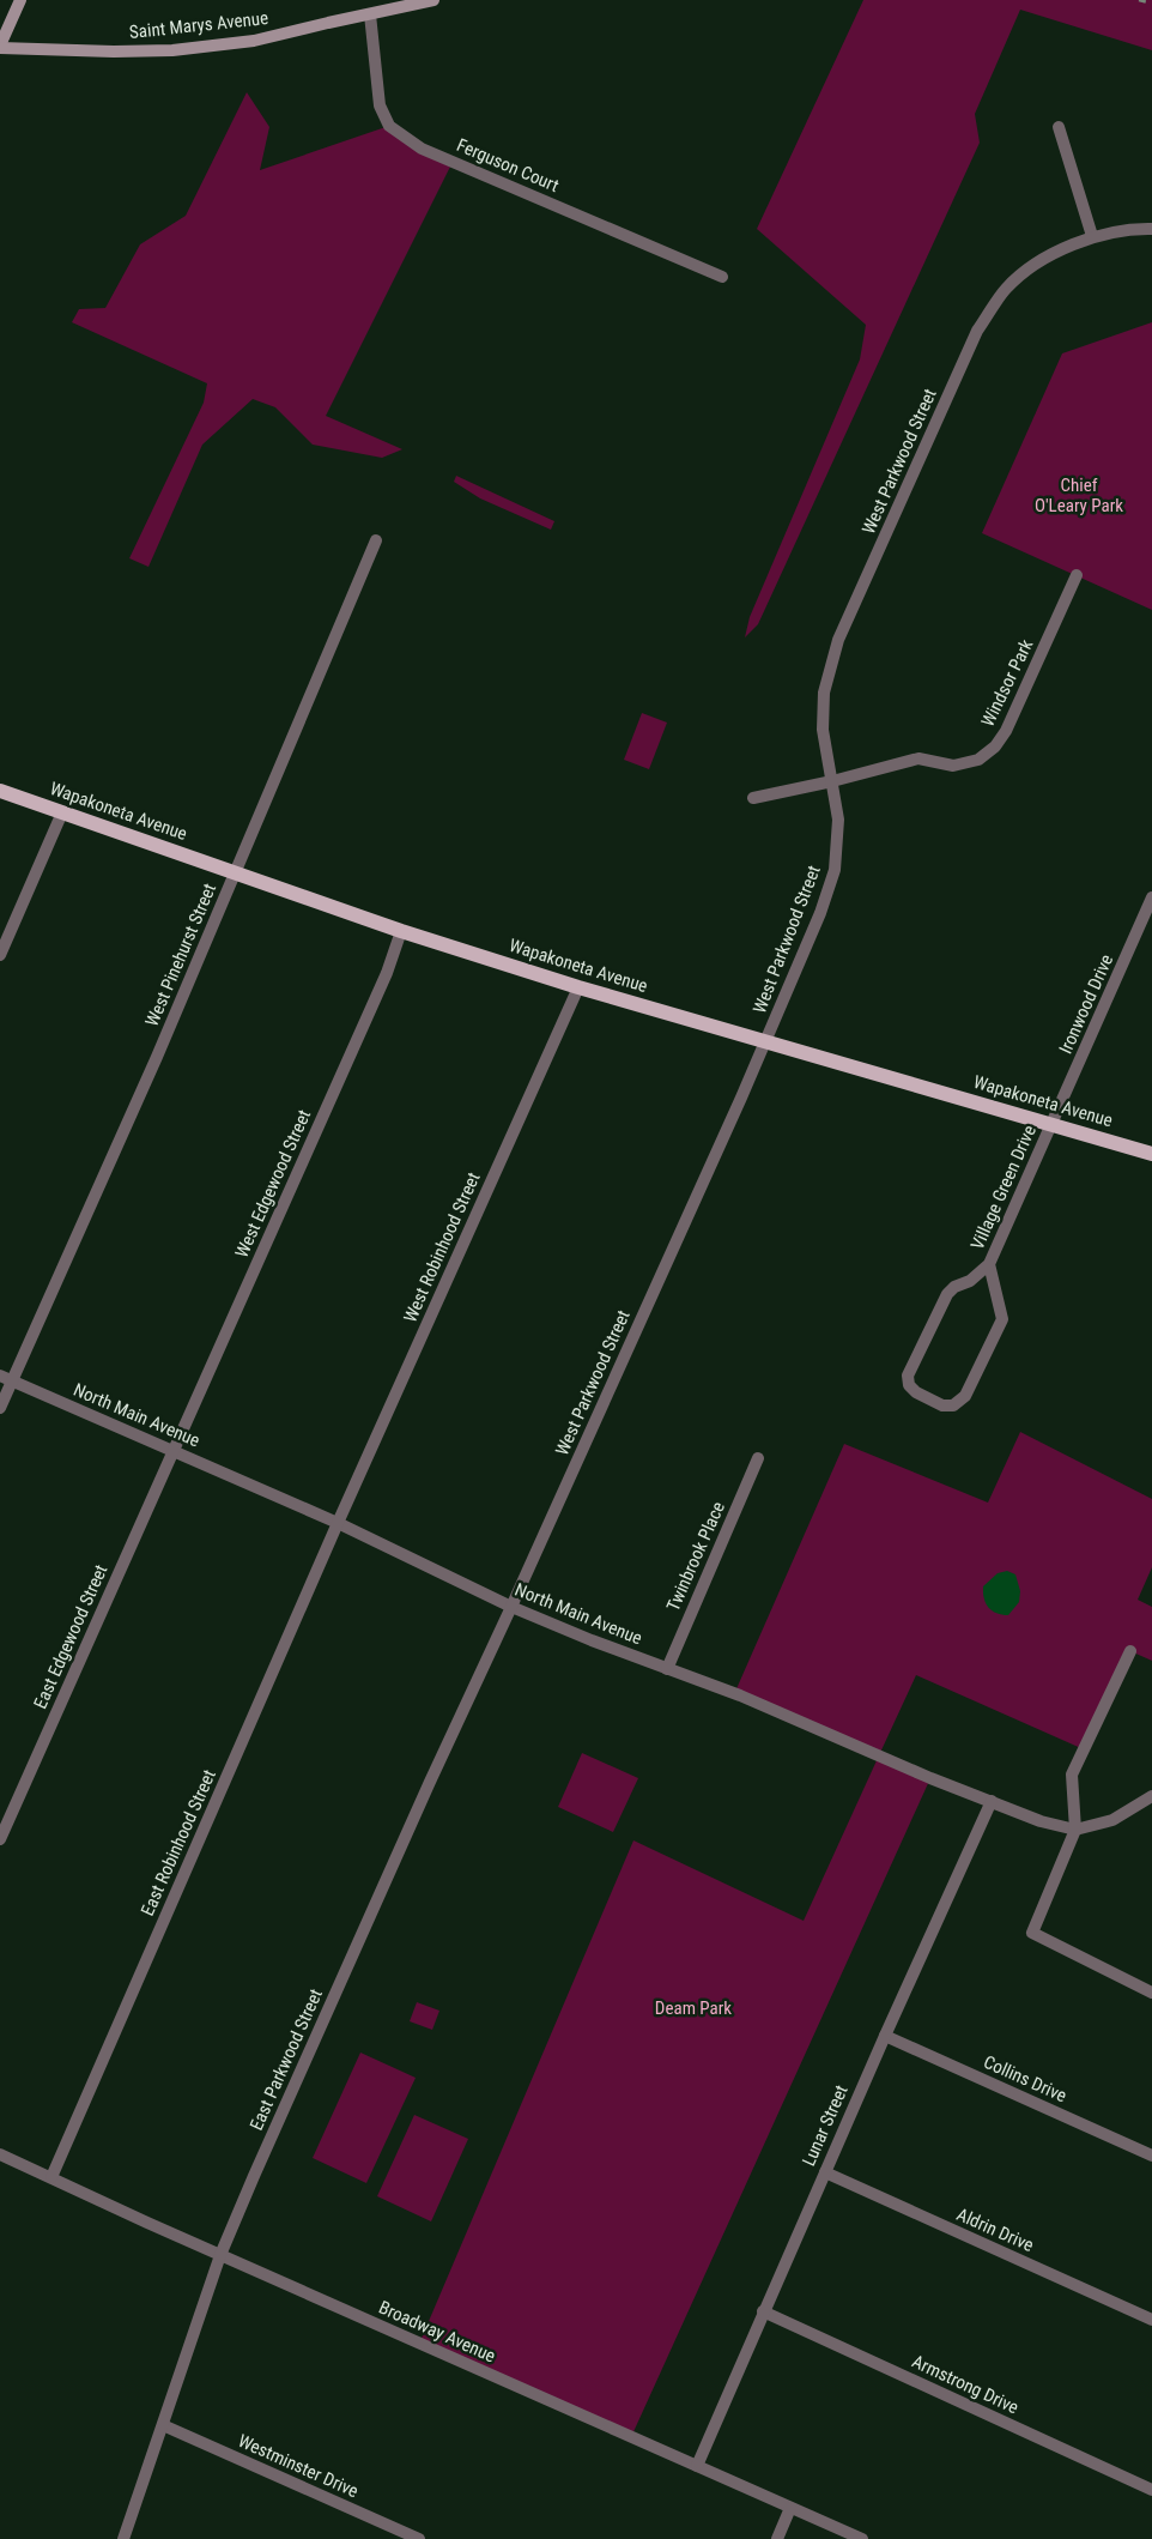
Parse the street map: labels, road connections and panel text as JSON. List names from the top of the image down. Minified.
{"streets":{"main road":["Saint Marys Avenue","Wapakoneta Avenue"],"street":["Ferguson Court","West Parkwood Street","Windsor Park","West Pinehurst Street","Ironwood Drive","West Edgewood Street","Village Green Drive","West Robinhood Street","North Main Avenue","Twinbrook Place","East Edgewood Street","East Robinhood Street","East Parkwood Street","Collins Drive","Lunar Street","Aldrin Drive","Broadway Avenue","Armstrong Drive","Westminster Drive"]},"crossings":[["Saint Marys Avenue","Ferguson Court"],["West Parkwood Street","Windsor Park"],["West Parkwood Street","Wapakoneta Avenue"],["West Parkwood Street","North Main Avenue"],["West Parkwood Street","East Parkwood Street"],["Wapakoneta Avenue","West Pinehurst Street"],["Wapakoneta Avenue","Ironwood Drive"],["Wapakoneta Avenue","West Edgewood Street"],["Wapakoneta Avenue","Village Green Drive"],["Wapakoneta Avenue","West Robinhood Street"],["West Pinehurst Street","North Main Avenue"],["Ironwood Drive","Village Green Drive"],["West Edgewood Street","North Main Avenue"],["West Edgewood Street","East Edgewood Street"],["West Robinhood Street","North Main Avenue"],["West Robinhood Street","East Robinhood Street"],["North Main Avenue","Twinbrook Place"],["North Main Avenue","East Edgewood Street"],["North Main Avenue","East Robinhood Street"],["North Main Avenue","East Parkwood Street"],["North Main Avenue","Lunar Street"],["East Robinhood Street","Broadway Avenue"],["East Parkwood Street","Broadway Avenue"],["East Parkwood Street","Westminster Drive"],["Collins Drive","Lunar Street"],["Lunar Street","Aldrin Drive"],["Lunar Street","Broadway Avenue"],["Lunar Street","Armstrong Drive"]],"parks":["Chief O'Leary Park","Deam Park"]}
